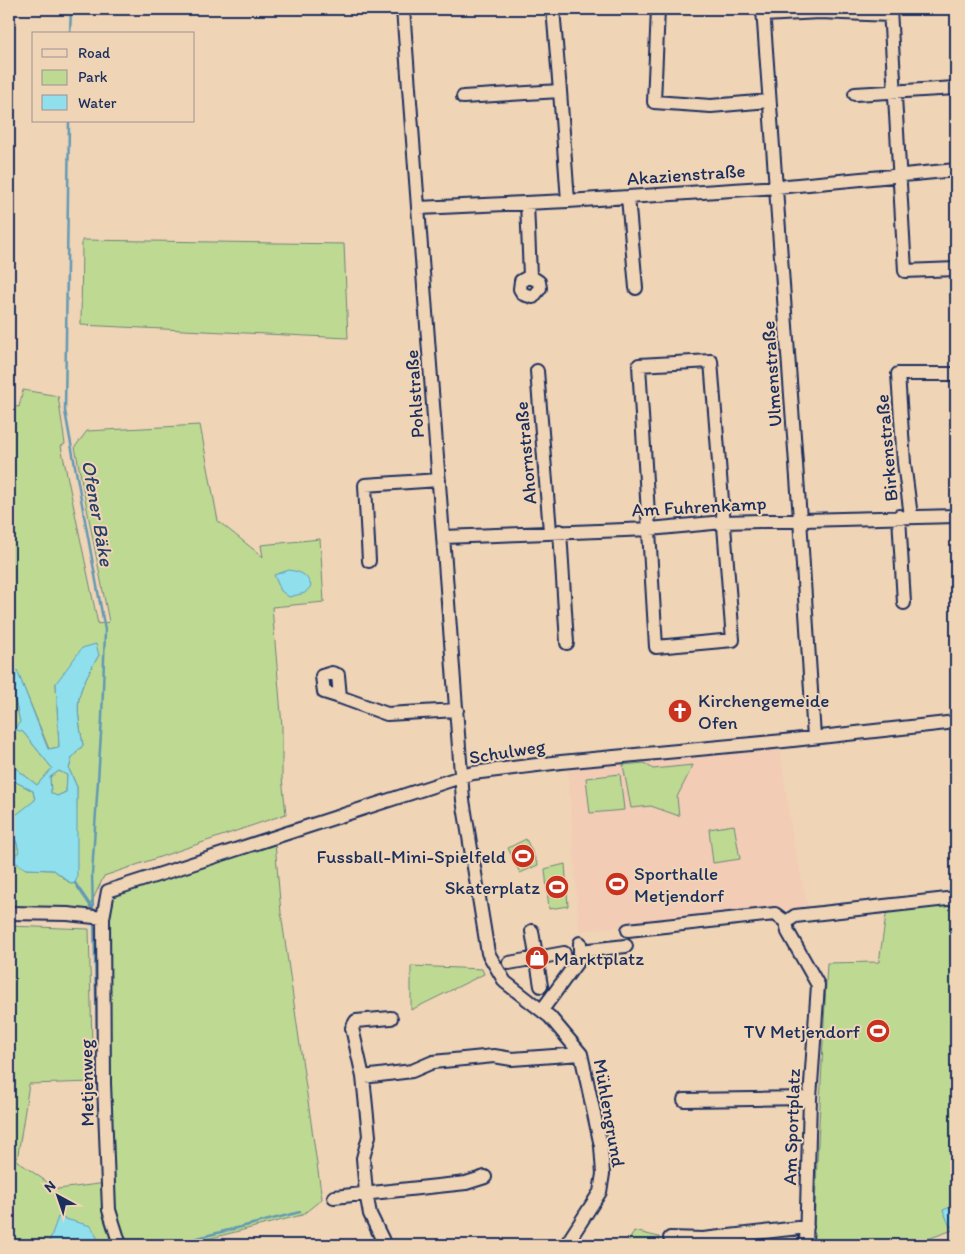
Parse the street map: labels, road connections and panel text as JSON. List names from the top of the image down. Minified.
{"streets":{"street":["Akazienstraße","Ulmenstraße","Pohlstraße","Birkenstraße","Ahornstraße","Am Fuhrenkamp","Schulweg","Metjenweg","Mühlengrund","Am Sportplatz"]},"crossings":[["Akazienstraße","Ulmenstraße"],["Akazienstraße","Pohlstraße"],["Ulmenstraße","Am Fuhrenkamp"],["Ulmenstraße","Schulweg"],["Pohlstraße","Am Fuhrenkamp"],["Pohlstraße","Schulweg"],["Pohlstraße","Mühlengrund"],["Birkenstraße","Am Fuhrenkamp"],["Ahornstraße","Am Fuhrenkamp"],["Schulweg","Metjenweg"],["Schulweg","Mühlengrund"]],"water":["Ofener Bäke"],"places":{"church":["Kirchengemeide Ofen"],"sports":["Fussball-Mini-Spielfeld","Sporthalle Metjendorf","Skaterplatz","TV Metjendorf"],"shop":["Marktplatz"]},"legend":["Road","Park","Water"],"north":"top left"}
